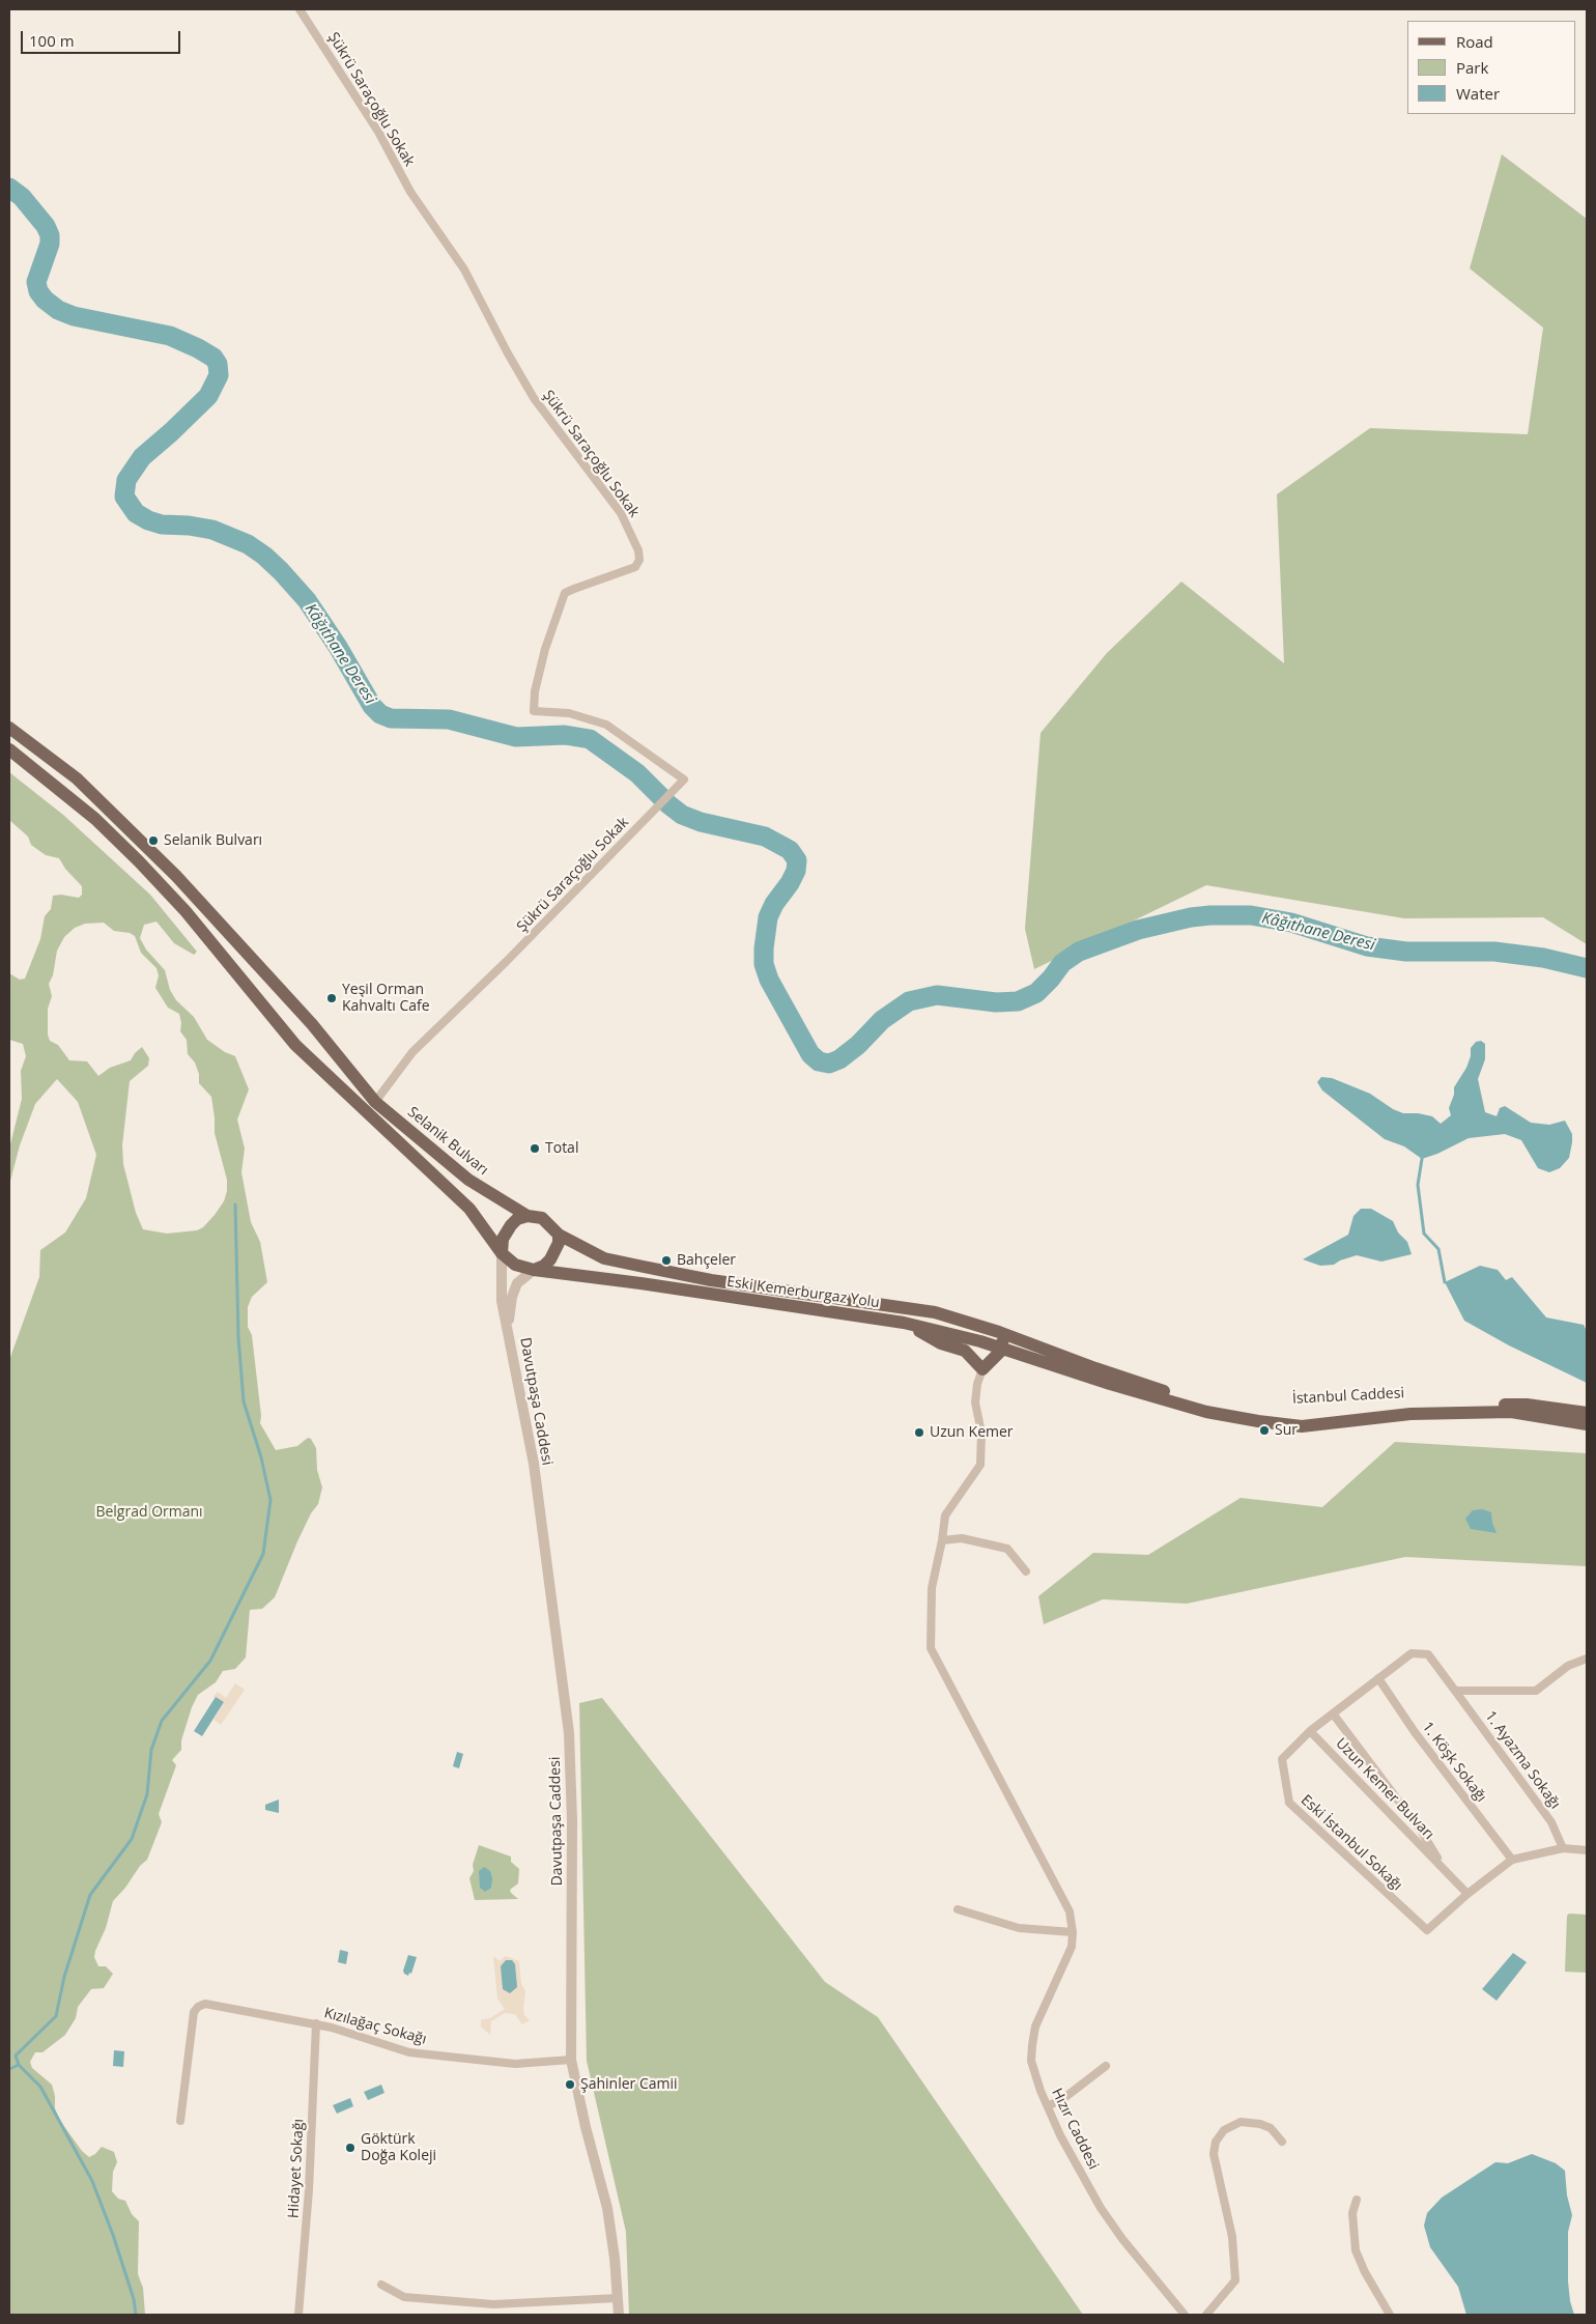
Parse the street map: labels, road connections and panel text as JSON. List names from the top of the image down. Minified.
{"streets":{"main road":["Selanik Bulvarı","Eski Kemerburgaz Yolu","İstanbul Caddesi"],"street":["Şükrü Saraçoğlu Sokak","Davutpaşa Caddesi","1. Ayazma Sokağı","1. Köşk Sokağı","Uzun Kemer Bulvarı","Eski İstanbul Sokağı","Kızılağaç Sokağı","Hızır Caddesi","Hidayet Sokağı"]},"crossings":[["Şükrü Saraçoğlu Sokak","Selanik Bulvarı"],["Selanik Bulvarı","Eski Kemerburgaz Yolu"],["Selanik Bulvarı","Davutpaşa Caddesi"],["Eski Kemerburgaz Yolu","İstanbul Caddesi"],["Eski Kemerburgaz Yolu","Davutpaşa Caddesi"],["Davutpaşa Caddesi","Kızılağaç Sokağı"],["1. Ayazma Sokağı","Eski İstanbul Sokağı"],["1. Köşk Sokağı","Eski İstanbul Sokağı"],["Uzun Kemer Bulvarı","Eski İstanbul Sokağı"],["Kızılağaç Sokağı","Hidayet Sokağı"]],"water":["Kâğıthane Deresi"],"parks":["Belgrad Ormanı"],"places":["Selanik Bulvarı","Yeşil Orman Kahvaltı Cafe","Total","Bahçeler","Sur","Uzun Kemer","Şahinler Camii","Göktürk Doğa Koleji"],"legend":["Road","Park","Water"],"scale_bar":"100 m"}
